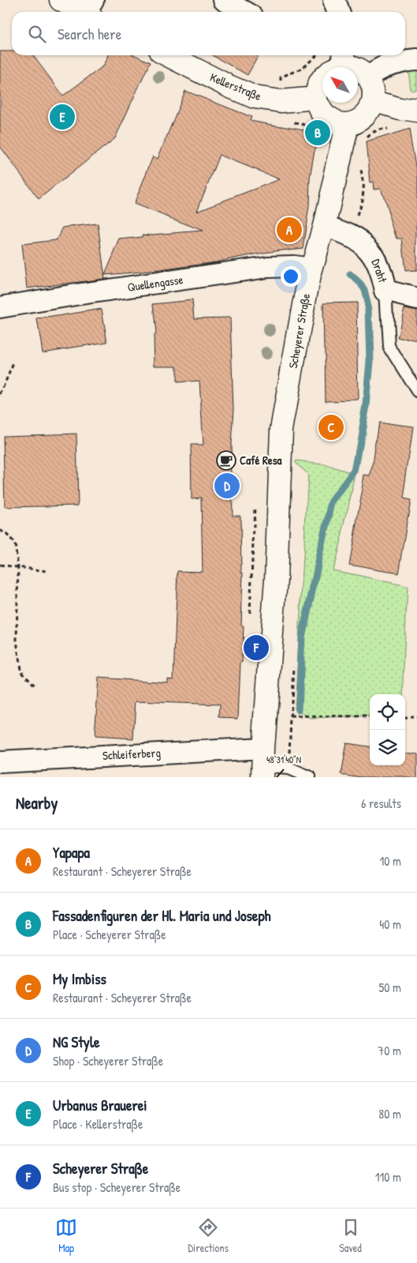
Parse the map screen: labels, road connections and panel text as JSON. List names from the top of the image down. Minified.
{"streets":{"street":["Kellerstraße","Draht","Quellengasse","Scheyerer Straße","Schleiferberg"]},"crossings":[["Kellerstraße","Scheyerer Straße"],["Draht","Scheyerer Straße"],["Quellengasse","Scheyerer Straße"],["Scheyerer Straße","Schleiferberg"]],"places":{"cafe":["Café Resa"]},"north":"top left","page":{"search":"Search here","pins":["E","B","A","C","D","F"],"heading":["Nearby","6 results"],"list":[{"mark":"A","name":"Yapapa","note":"Restaurant · Scheyerer Straße","value":"10 m"},{"mark":"B","name":"Fassadenfiguren der Hl. Maria und Joseph","note":"Place · Scheyerer Straße","value":"40 m"},{"mark":"C","name":"My Imbiss","note":"Restaurant · Scheyerer Straße","value":"50 m"},{"mark":"D","name":"NG Style","note":"Shop · Scheyerer Straße","value":"70 m"},{"mark":"E","name":"Urbanus Brauerei","note":"Place · Kellerstraße","value":"80 m"},{"mark":"F","name":"Scheyerer Straße","note":"Bus stop · Scheyerer Straße","value":"110 m"}],"nav":["Map","Directions","Saved"]},"coordinates":["48°31'40\"N"]}
